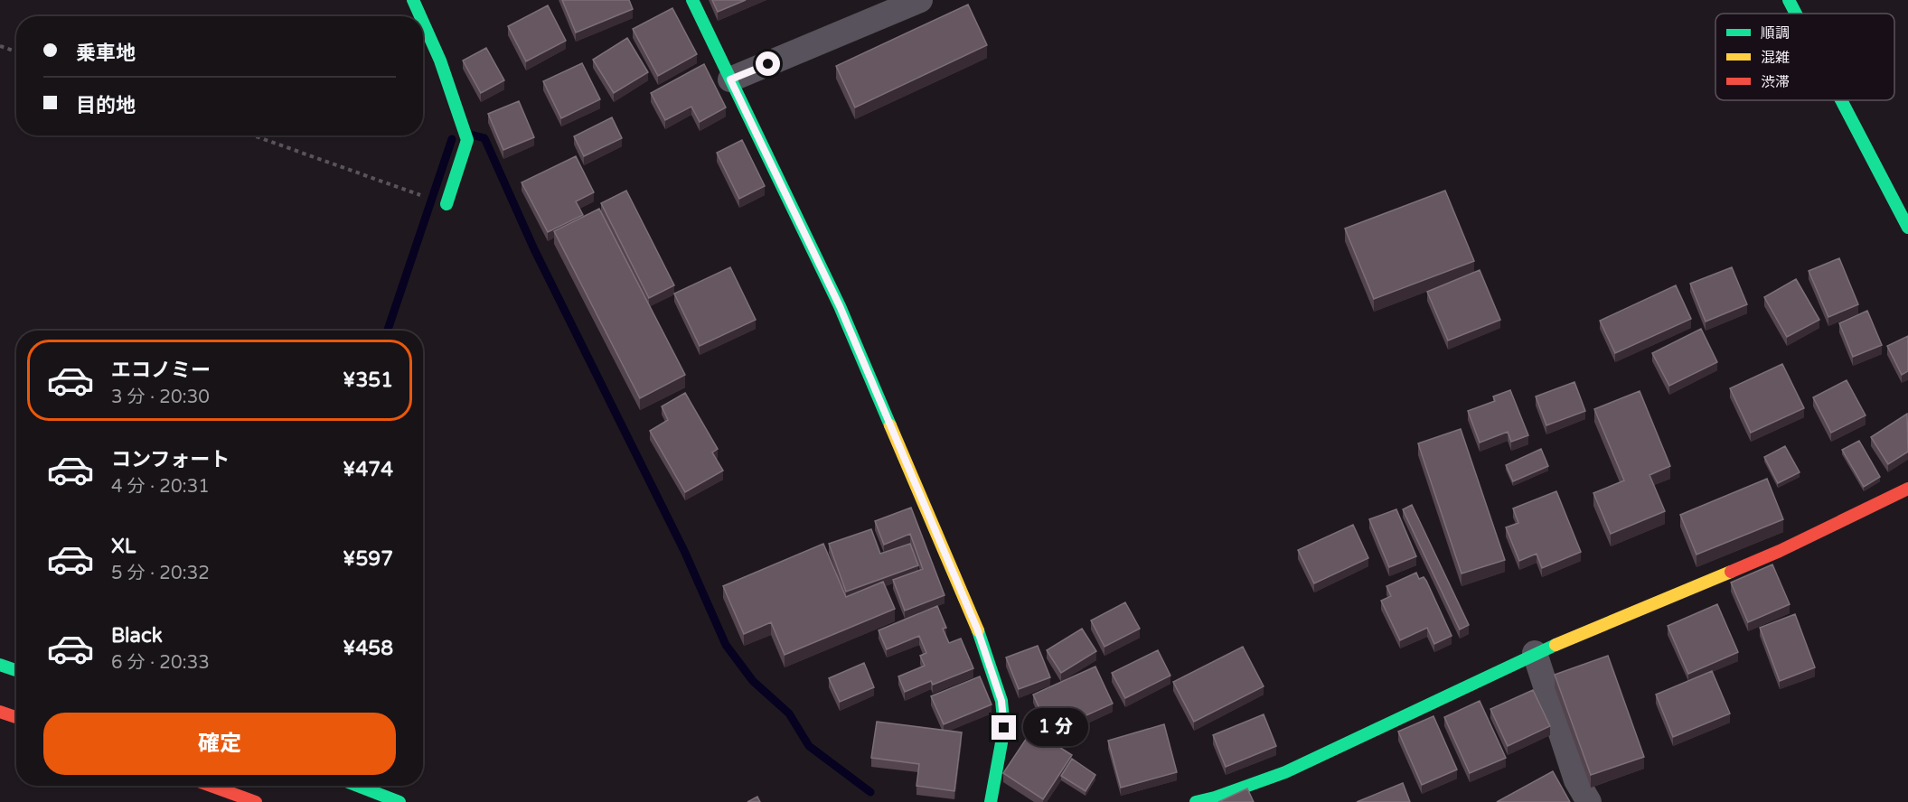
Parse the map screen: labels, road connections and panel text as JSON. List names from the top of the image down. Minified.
{"legend":["順調","混雑","渋滞"],"page":{"banner":["乗車地","目的地"],"list":[{"name":"エコノミー","note":"3 分 · 20:30","value":"¥351"},{"name":"コンフォート","note":"4 分 · 20:31","value":"¥474"},{"name":"XL","note":"5 分 · 20:32","value":"¥597"},{"name":"Black","note":"6 分 · 20:33","value":"¥458"}],"buttons":"確定","bubble":"1 分"}}
